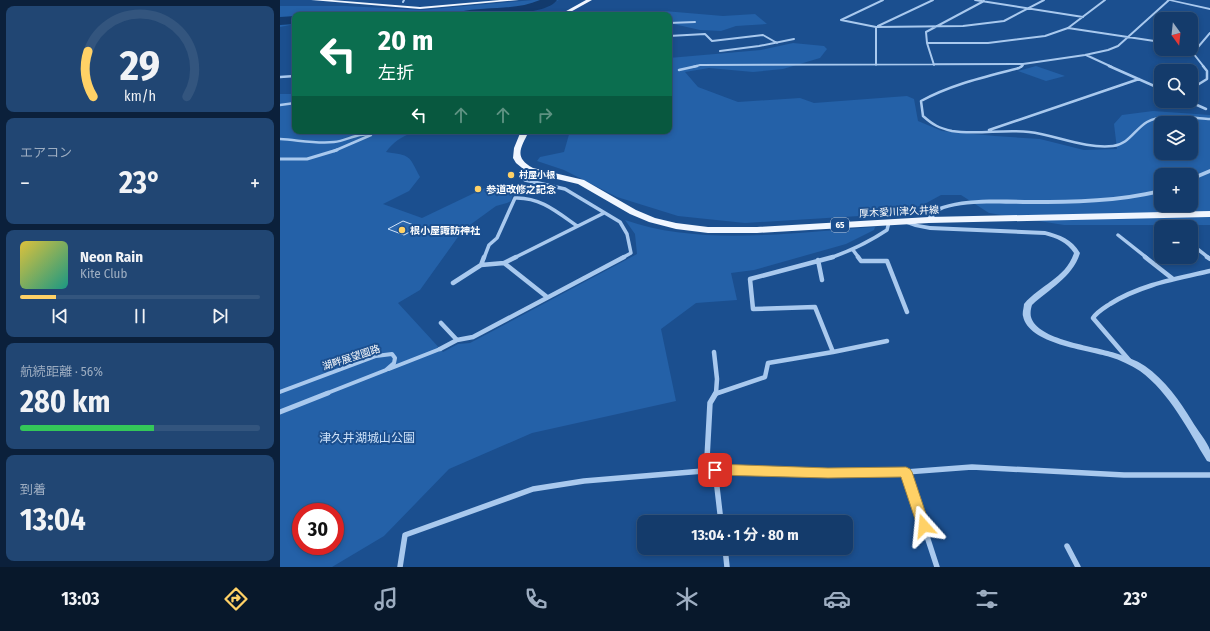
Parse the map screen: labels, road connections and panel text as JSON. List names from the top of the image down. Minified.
{"streets":{"main road":["厚木愛川津久井線","65"],"street":["湖畔展望園路"]},"parks":["津久井湖城山公園"],"places":["村屋小根","参道改修之記念","根小屋諏訪神社"],"north":"bottom","page":{"map_buttons":["+","−"],"turn":["20 m","左折"],"tile":["エアコン",["航続距離 · 56%","280 km"],["到着","13:04"]],"heat":["−","23°","+"],"song":["Neon Rain","Kite Club"],"limit":"30","trip":"13:04 · 1 分 · 80 m","tabs":["13:03","23°"],"gauge":["29","km/h"]}}
